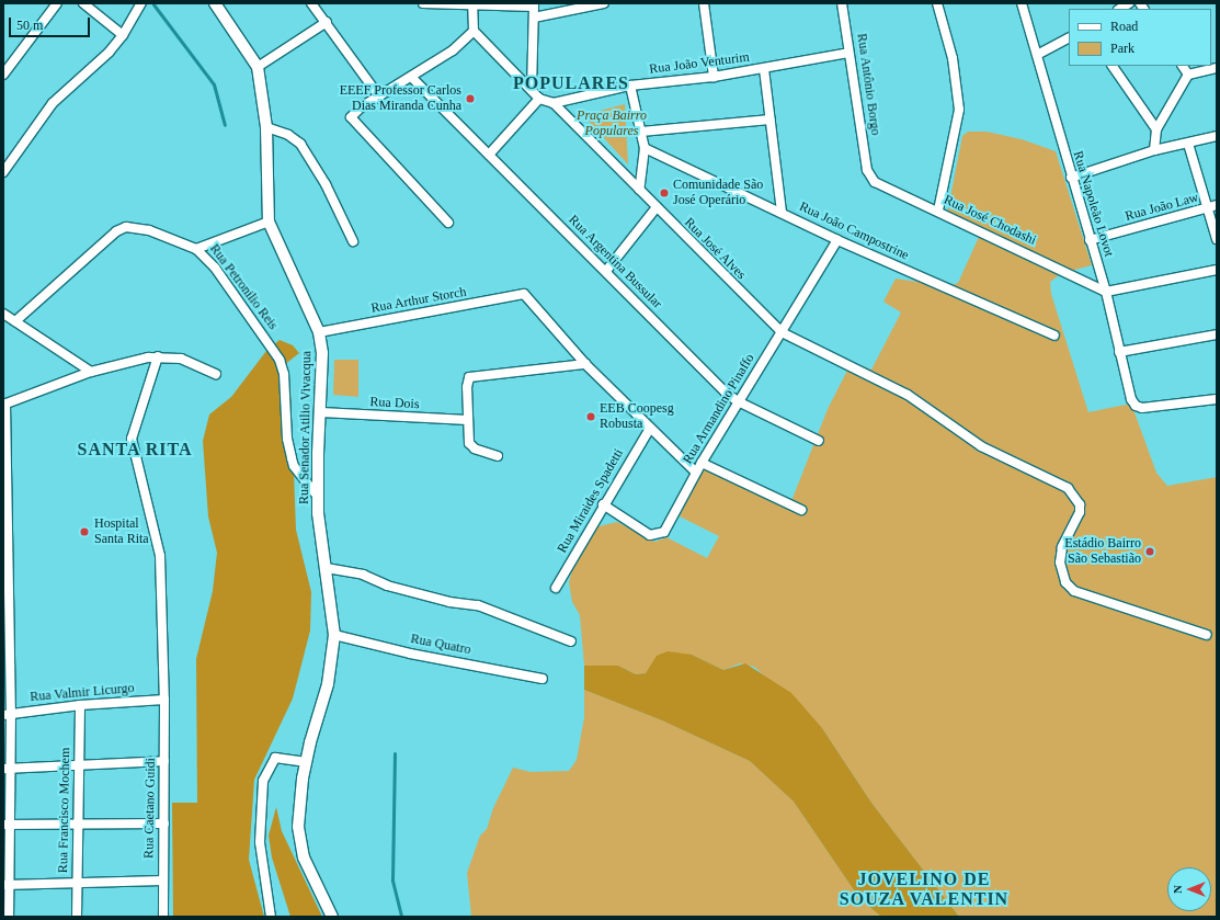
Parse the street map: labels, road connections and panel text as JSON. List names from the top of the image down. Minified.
{"streets":{"street":["Rua João Venturim","Rua Antônio Borgo","Rua Napoleão Lovot","Rua João Law","Rua José Chodashi","Rua João Campostrine","Rua José Alves","Rua Argentina Bussular","Rua Petronilio Reis","Rua Arthur Storch","Rua Dois","Rua Armandino Pinaffo","Rua Senador Atilio Vivacqua","Rua Miraides Spadetti","Rua Quatro","Rua Valmir Licurgo","Rua Caetano Guidi","Rua Francisco Mochem"]},"crossings":[["Rua João Venturim","Rua Antônio Borgo"],["Rua João Venturim","Rua José Alves"],["Rua Antônio Borgo","Rua José Chodashi"],["Rua Napoleão Lovot","Rua João Law"],["Rua Napoleão Lovot","Rua José Chodashi"],["Rua João Campostrine","Rua Armandino Pinaffo"],["Rua José Alves","Rua Armandino Pinaffo"],["Rua Argentina Bussular","Rua Armandino Pinaffo"],["Rua Petronilio Reis","Rua Senador Atilio Vivacqua"],["Rua Arthur Storch","Rua Senador Atilio Vivacqua"],["Rua Dois","Rua Senador Atilio Vivacqua"],["Rua Armandino Pinaffo","Rua Miraides Spadetti"],["Rua Senador Atilio Vivacqua","Rua Quatro"],["Rua Valmir Licurgo","Rua Caetano Guidi"],["Rua Valmir Licurgo","Rua Francisco Mochem"]],"districts":["POPULARES","SANTA RITA","JOVELINO DE SOUZA VALENTIN"],"parks":["Praça Bairro Populares"],"places":["EEEF Professor Carlos Dias Miranda Cunha","Comunidade São José Operário","EEB Coopesg Robusta","Hospital Santa Rita","Estádio Bairro São Sebastião"],"legend":["Road","Park"],"scale_bar":"50 m","north":"left"}
